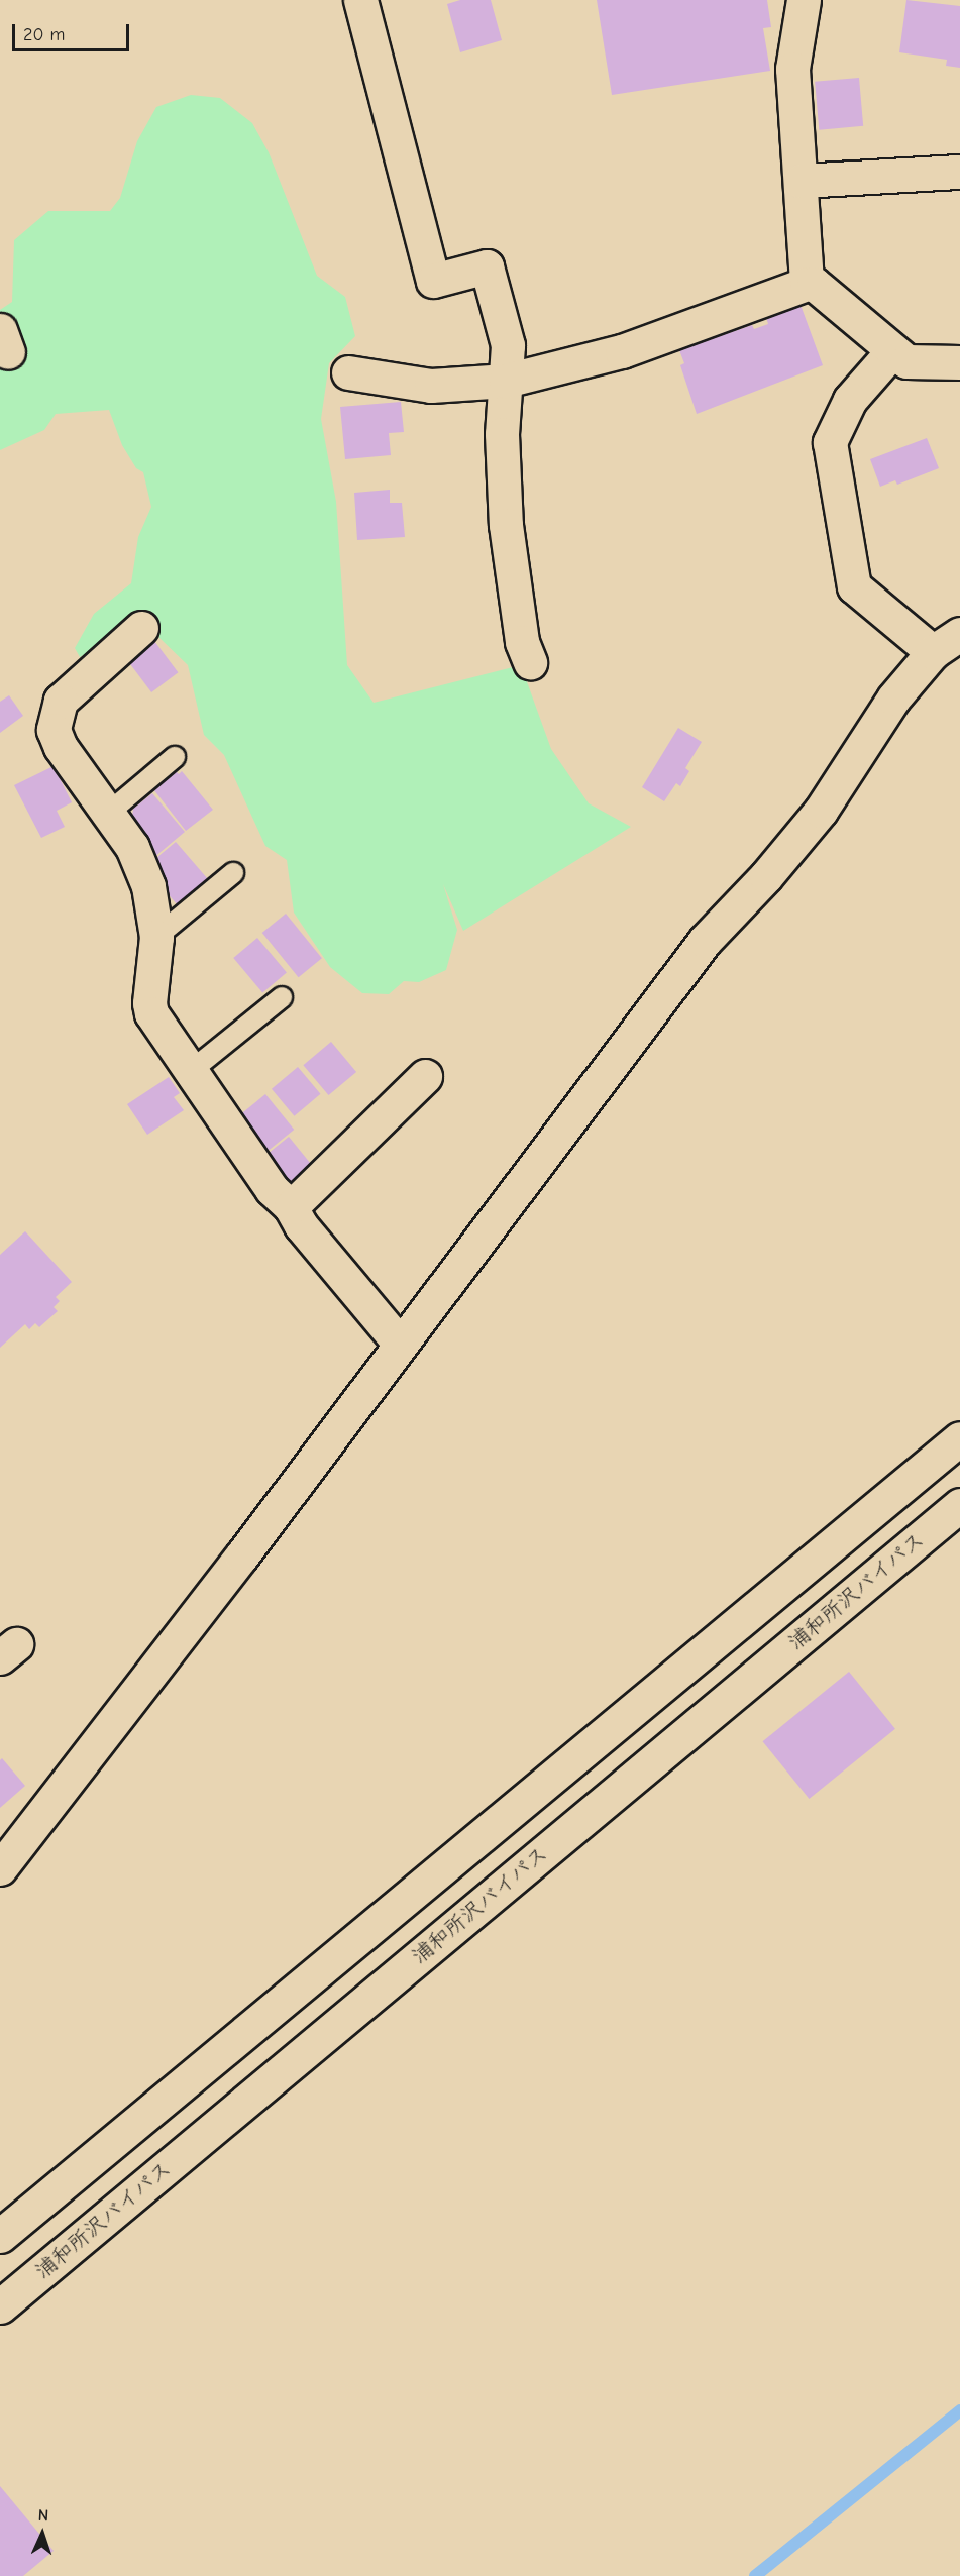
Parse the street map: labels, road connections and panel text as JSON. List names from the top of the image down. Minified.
{"streets":{"main road":["浦和所沢バイパス"]},"scale_bar":"20 m","north":"top"}
